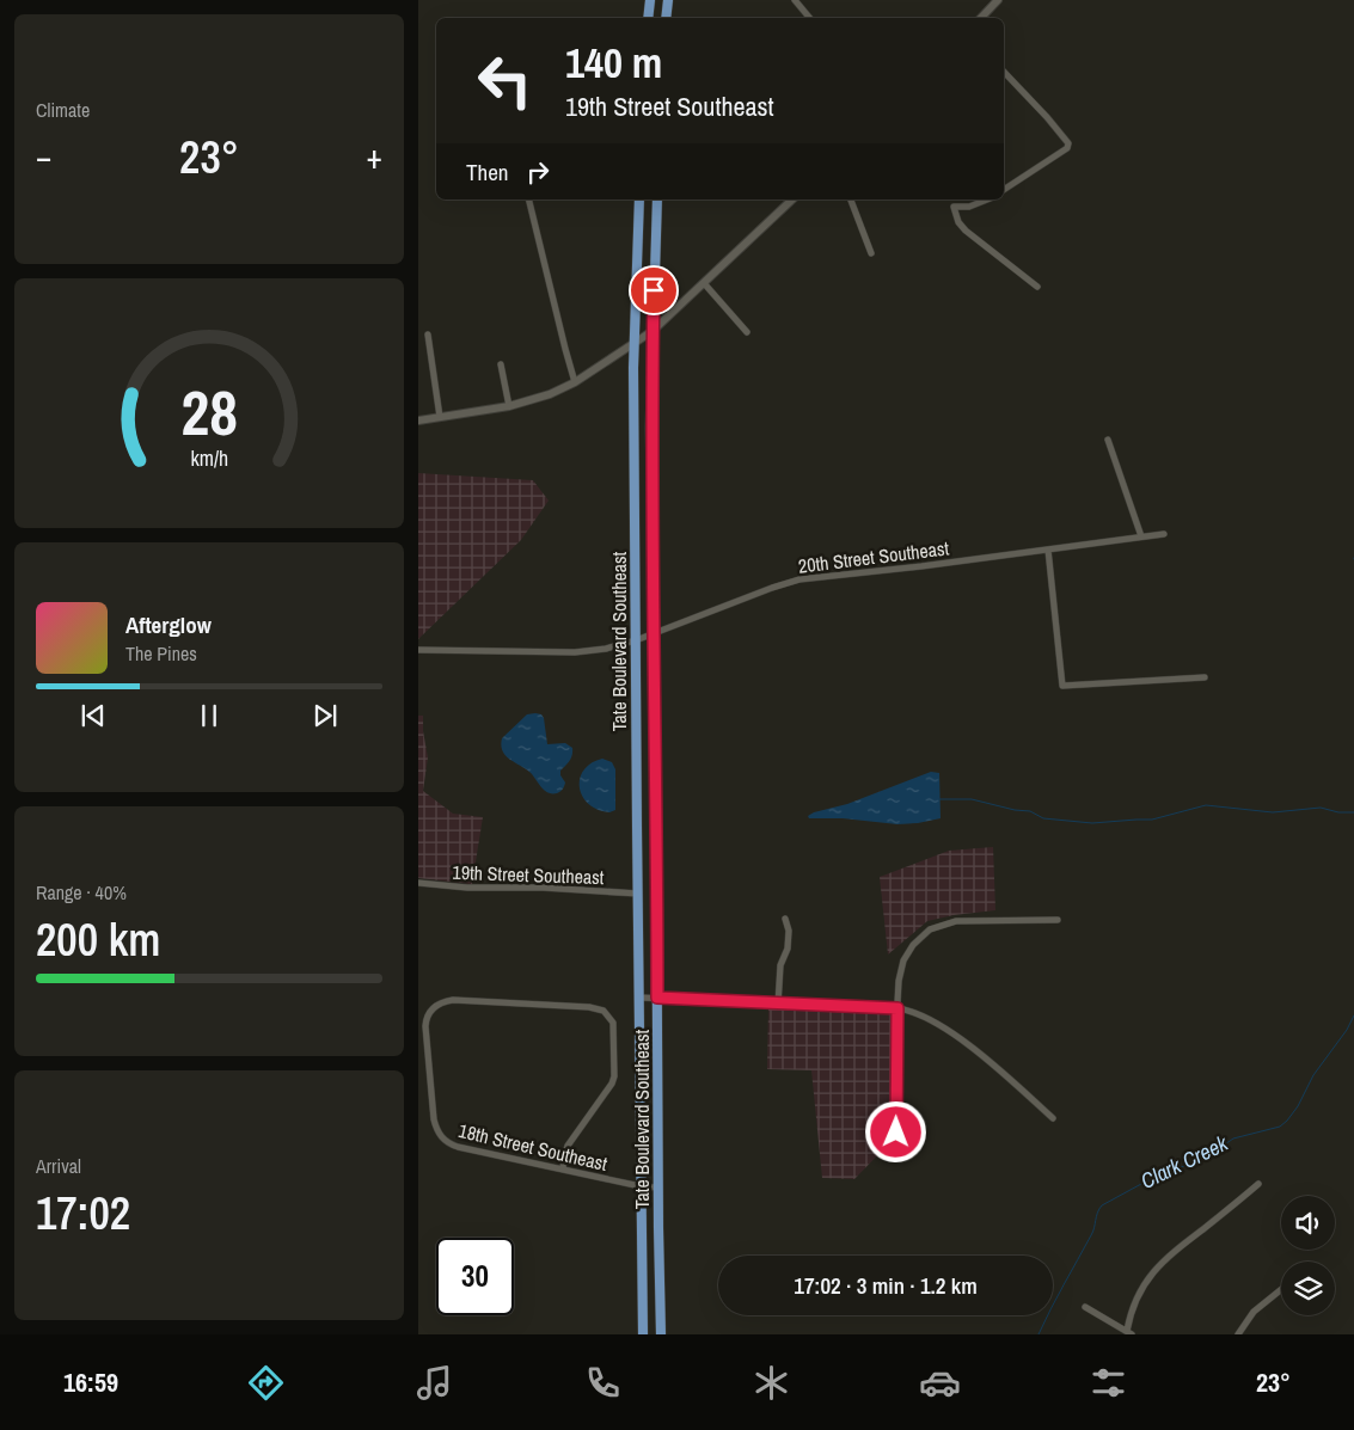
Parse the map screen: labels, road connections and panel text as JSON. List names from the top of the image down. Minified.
{"streets":{"main road":["Tate Boulevard Southeast"],"street":["20th Street Southeast","19th Street Southeast","18th Street Southeast"]},"crossings":[["20th Street Southeast","Tate Boulevard Southeast"],["Tate Boulevard Southeast","19th Street Southeast"],["Tate Boulevard Southeast","18th Street Southeast"]],"water":["Clark Creek"],"page":{"tile":["Climate",["Range · 40%","200 km"],["Arrival","17:02"]],"turn":["140 m","19th Street Southeast"],"heat":["−","23°","+"],"then":"Then","song":["Afterglow","The Pines"],"limit":"30","trip":"17:02 · 3 min · 1.2 km","tabs":["16:59","23°"],"gauge":["28","km/h"]}}
